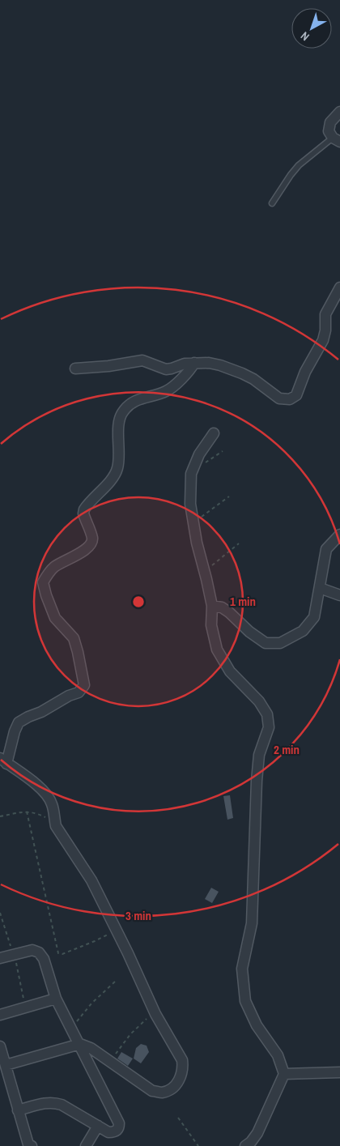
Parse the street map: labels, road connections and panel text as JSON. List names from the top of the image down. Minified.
{"north":"bottom left","rings":["1 min","2 min","3 min"]}
